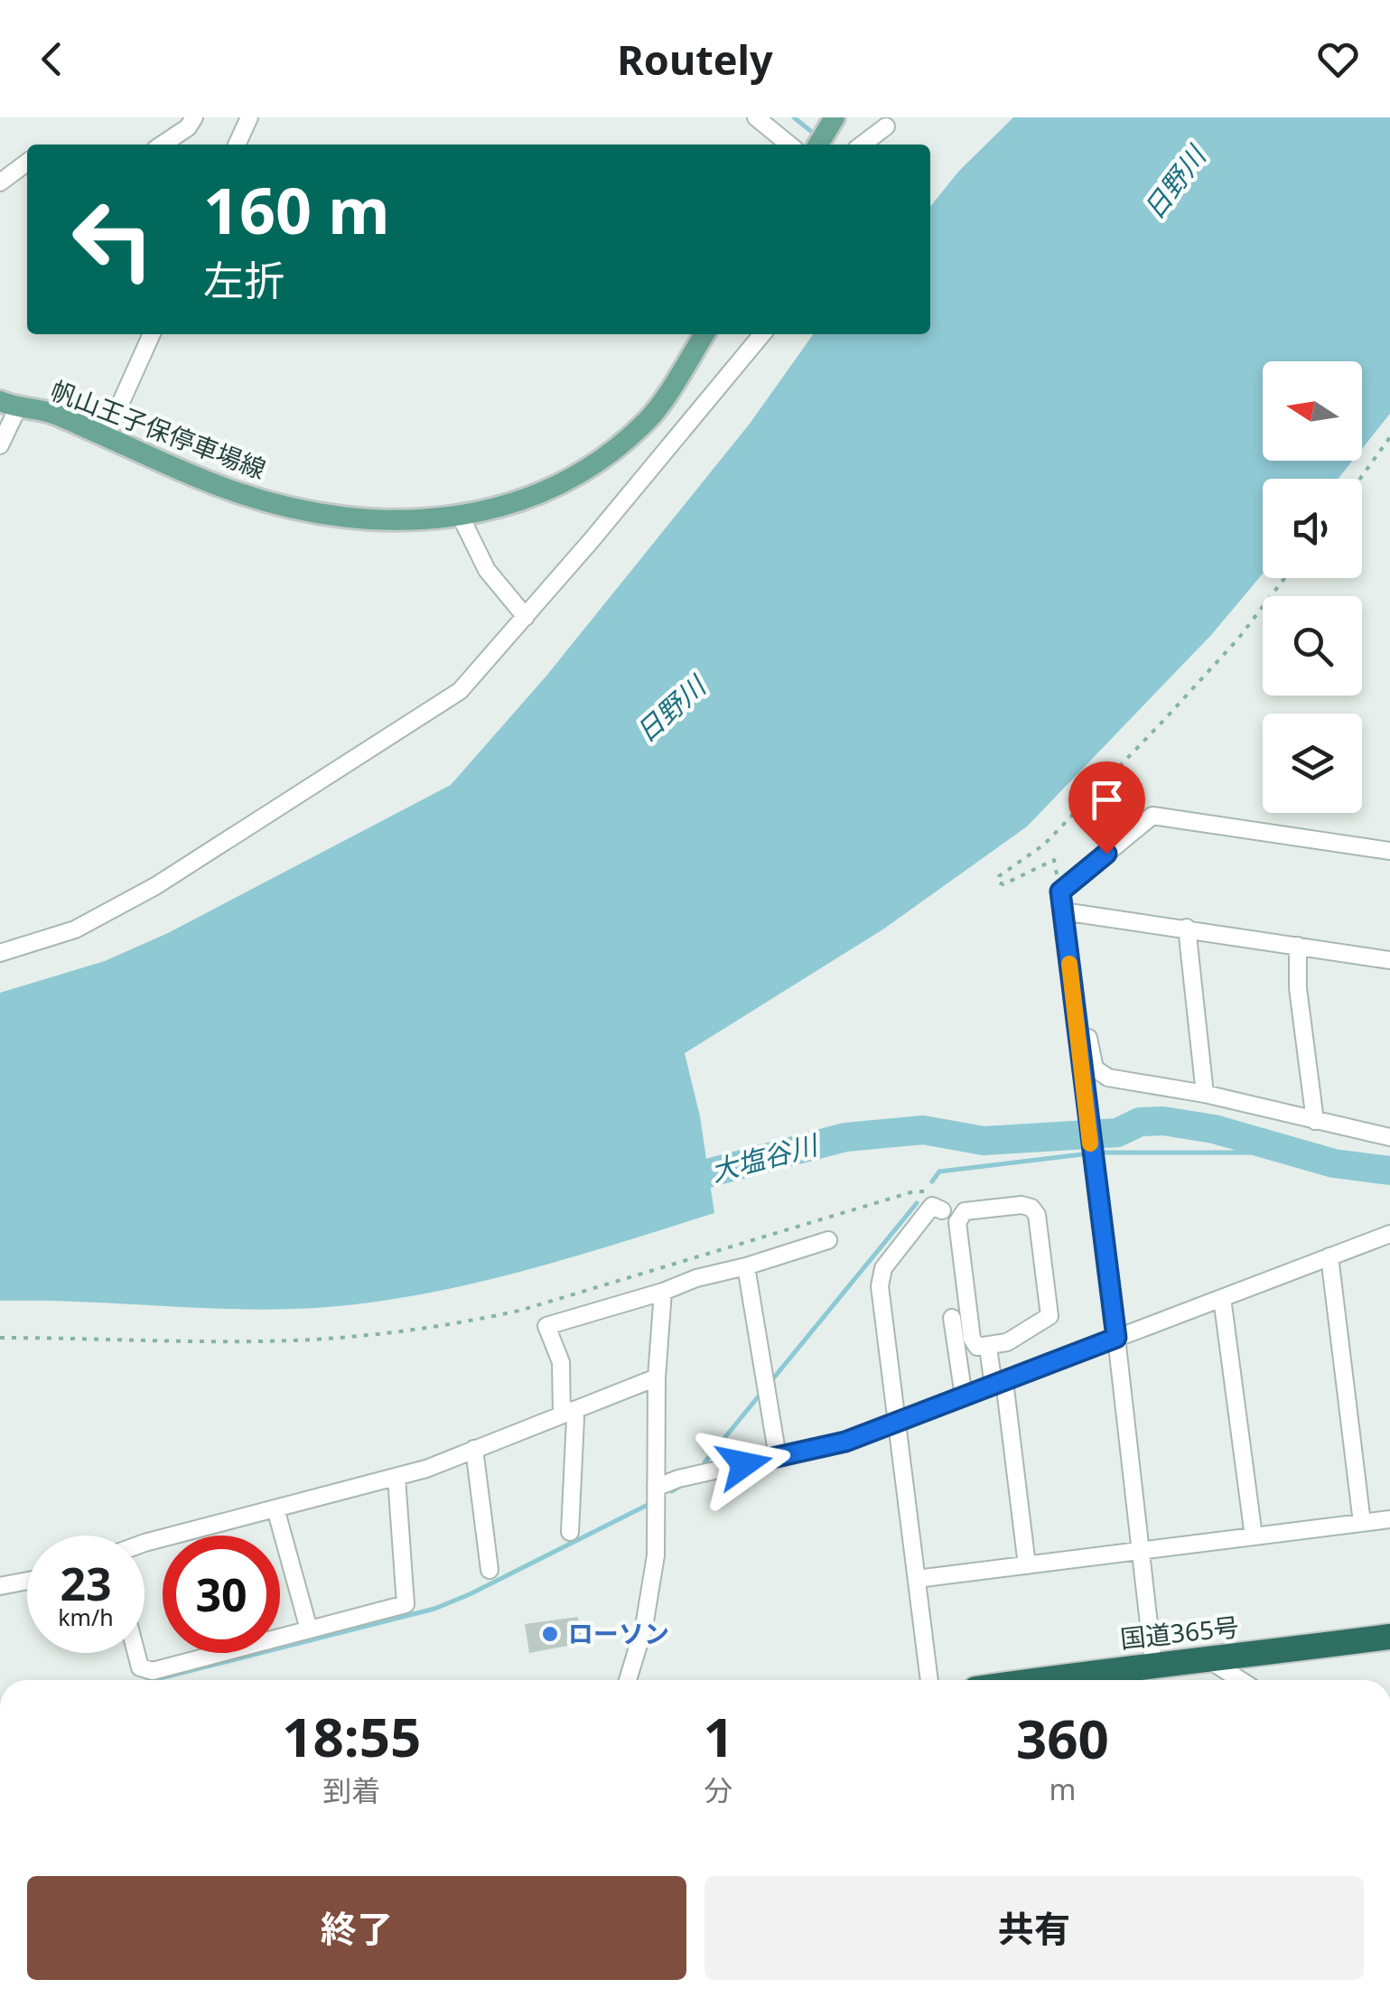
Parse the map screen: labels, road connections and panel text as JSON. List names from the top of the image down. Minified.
{"streets":{"highway":["国道365号"],"main road":["帆山王子保停車場線"]},"water":["日野川","大塩谷川"],"places":["ローソン"],"north":"left","page":{"header":"Routely","turn":["160 m","左折"],"speed":"23 km/h","limit":"30","eta":["18:55","到着","1","分","360","m"],"buttons":["終了","共有"]}}
